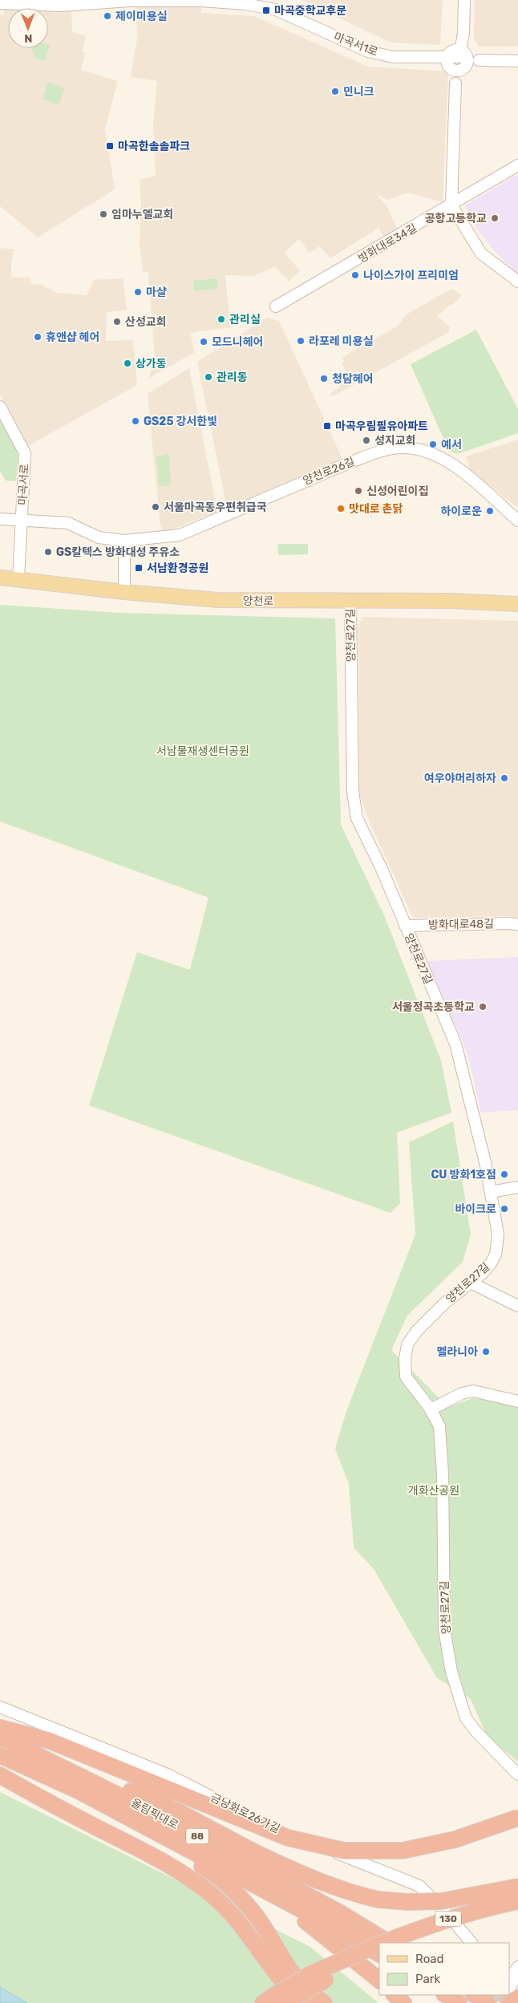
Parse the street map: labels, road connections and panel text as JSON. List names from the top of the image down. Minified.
{"streets":{"highway":["올림픽대로","88","130"],"main road":["양천로"],"street":["마곡서1로","방화대로34길","양천로26길","마곡서로","양천로27길","방화대로48길","금낭화로26가길"]},"crossings":[["양천로26길","마곡서로"],["마곡서로","양천로"],["양천로","양천로27길"],["양천로27길","방화대로48길"]],"parks":["서남물재생센터공원","개화산공원"],"places":{"transit":["마곡중학교후문","마곡한솔솔파크","마곡우림필유아파트","서남환경공원"],"other":["제이미용실","민니크","임마누엘교회","공항고등학교","나이스가이 프리미엄","마샬","관리실","산성교회","휴앤샵 헤어","라포레 미용실","모드니헤어","상가동","관리동","청담헤어","GS25 강서한빛","성지교회","예서","신성어린이집","서울마곡동우편취급국","맛대로 촌닭","하이로운","GS칼텍스 방화대성 주유소","여우야머리하자","서울정곡초등학교","CU 방화1호점","바이크로","멜라니아"]},"legend":["Road","Park"],"north":"bottom"}
